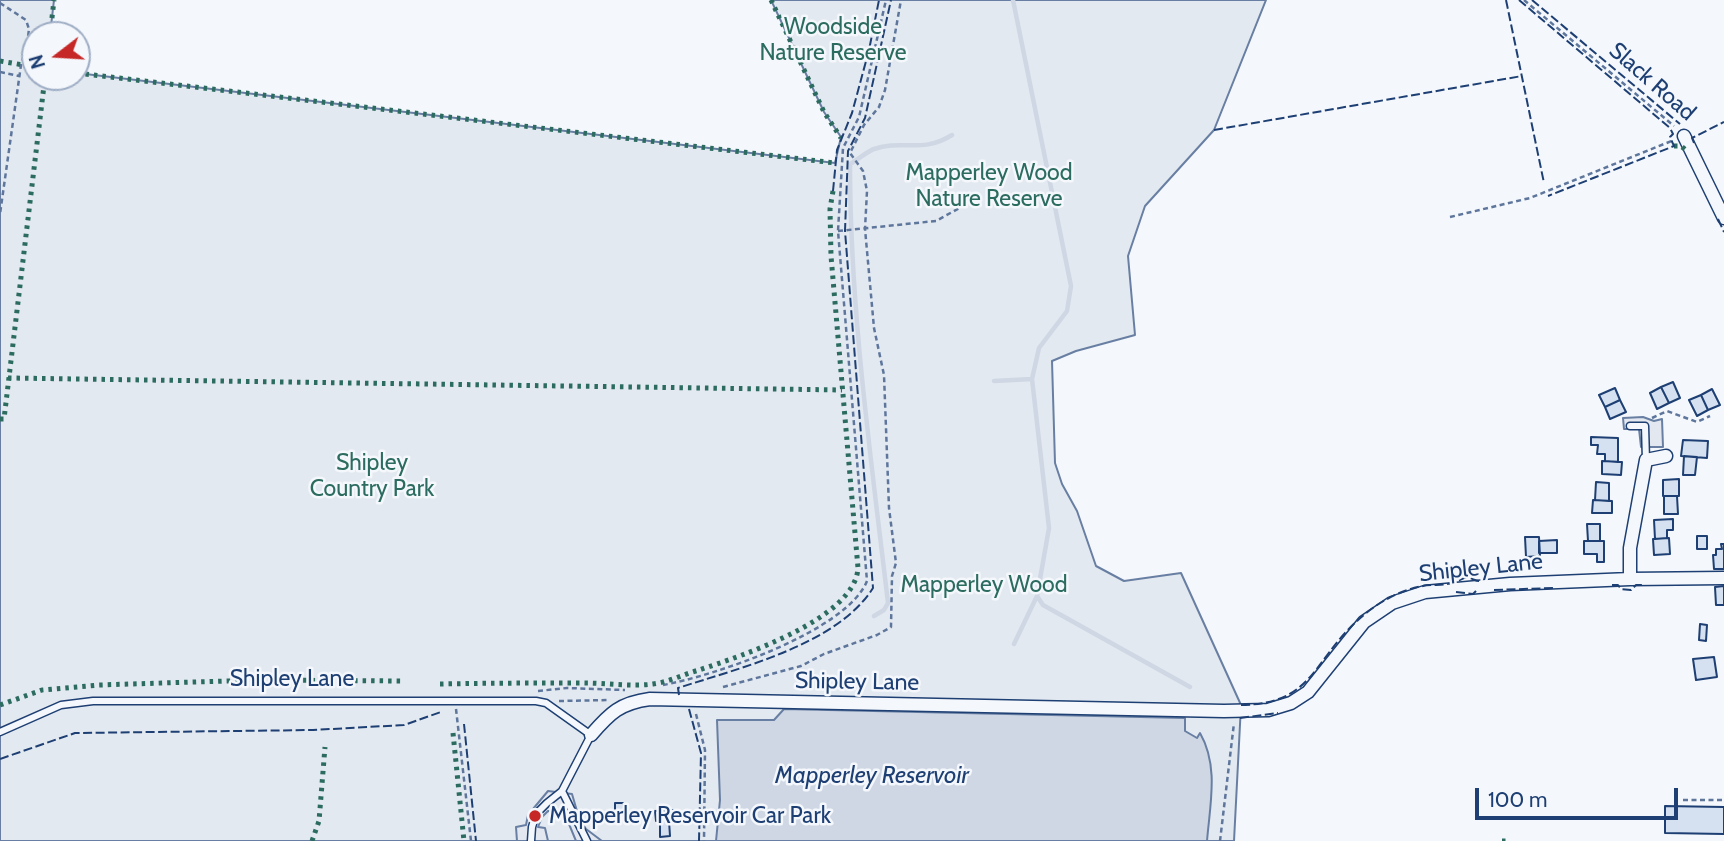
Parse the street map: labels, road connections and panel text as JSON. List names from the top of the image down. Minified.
{"streets":{"street":["Slack Road","Shipley Lane"]},"water":["Mapperley Reservoir"],"parks":["Woodside Nature Reserve","Mapperley Wood Nature Reserve","Shipley Country Park","Mapperley Wood"],"places":["Mapperley Reservoir Car Park"],"scale_bar":"100 m","north":"left"}
